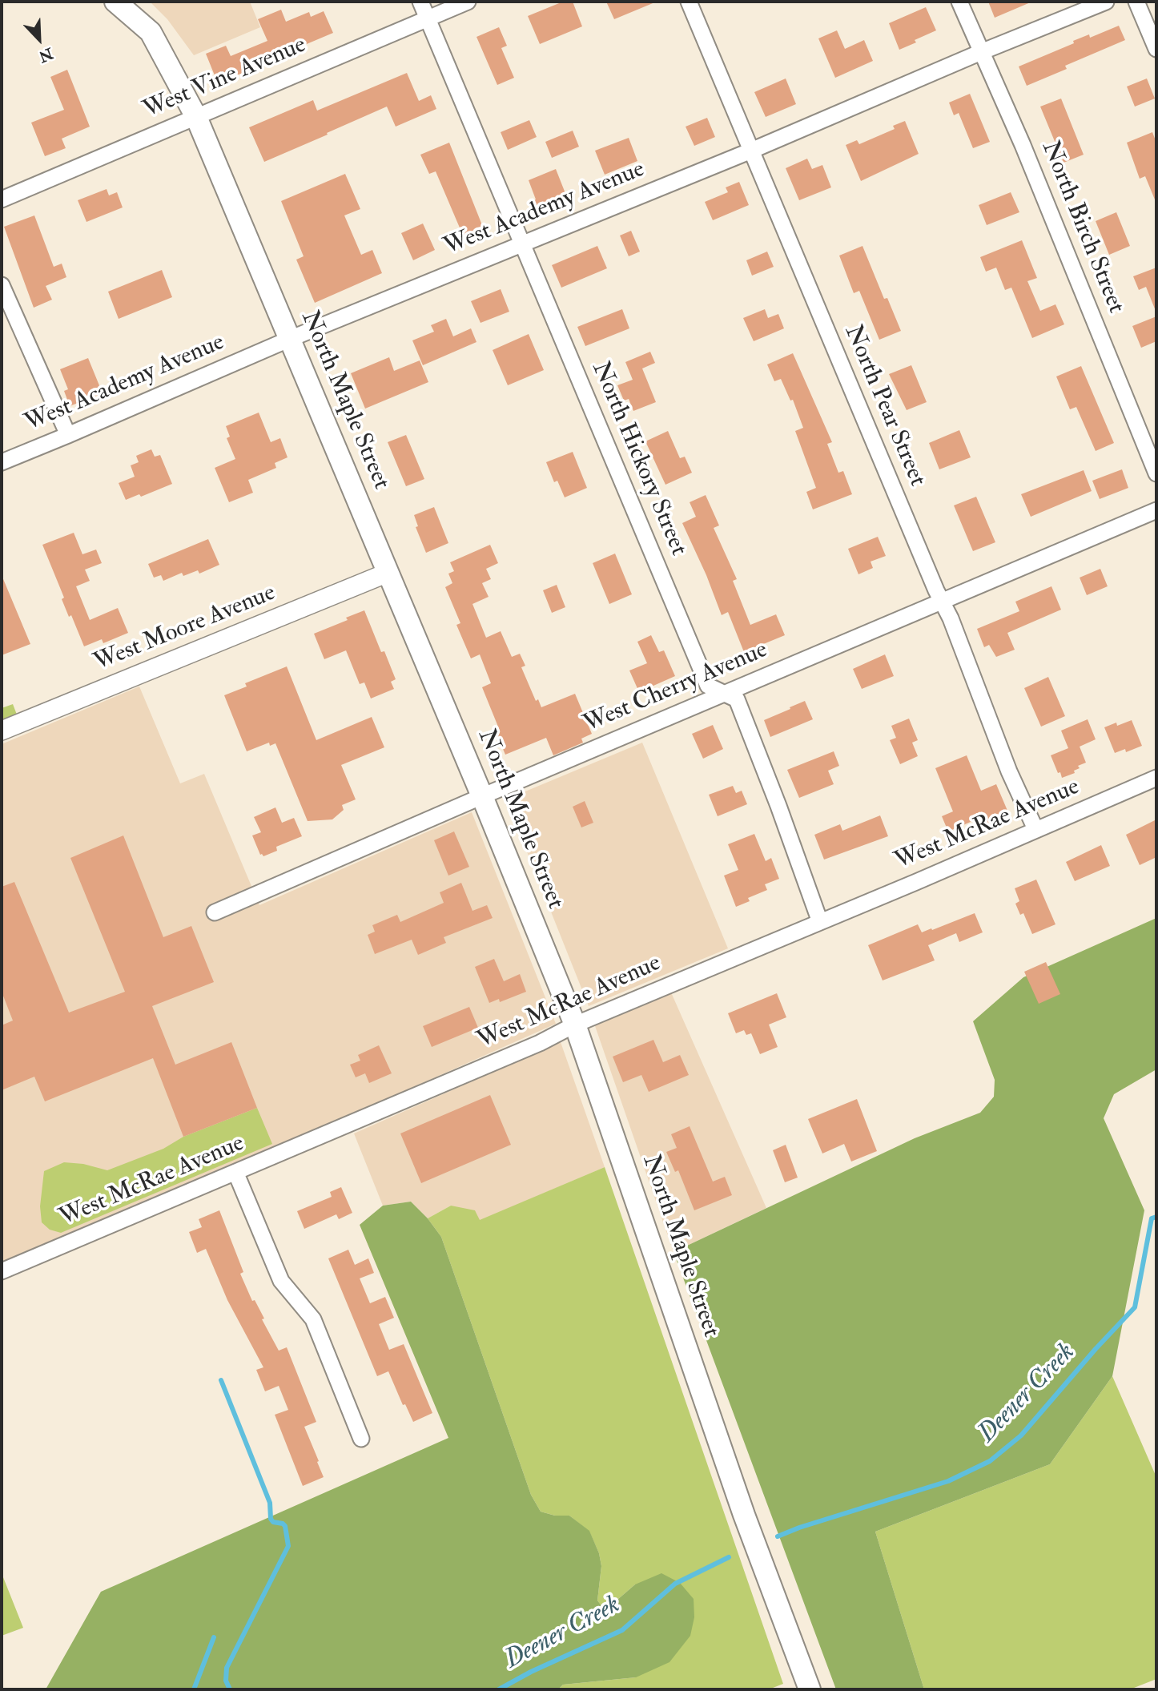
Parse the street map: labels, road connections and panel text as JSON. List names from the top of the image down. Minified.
{"streets":{"main road":["North Maple Street"],"street":["West Vine Avenue","West Academy Avenue","North Birch Street","North Pear Street","North Hickory Street","West Moore Avenue","West Cherry Avenue","West McRae Avenue"]},"crossings":[["West Vine Avenue","North Maple Street"],["West Vine Avenue","North Hickory Street"],["West Academy Avenue","North Birch Street"],["West Academy Avenue","North Maple Street"],["West Academy Avenue","North Pear Street"],["West Academy Avenue","North Hickory Street"],["North Maple Street","West Moore Avenue"],["North Maple Street","West Cherry Avenue"],["North Maple Street","West McRae Avenue"],["North Pear Street","West Cherry Avenue"],["North Pear Street","West McRae Avenue"],["North Hickory Street","West Cherry Avenue"],["North Hickory Street","West McRae Avenue"]],"water":["Deener Creek"],"north":"bottom right"}
